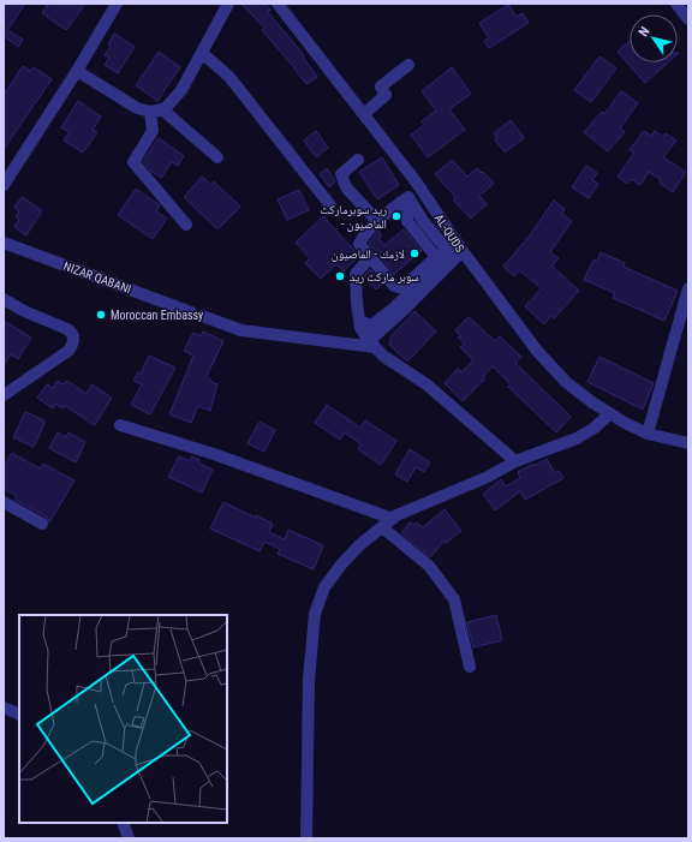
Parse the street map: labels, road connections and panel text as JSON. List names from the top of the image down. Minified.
{"streets":{"street":["AL-QUDS","NIZAR QABANI"]},"places":["ريد سوبرماركت - الماصيون","لازمك - الماصيون","سوبر ماركت ريد","Moroccan Embassy"],"north":"top left"}
